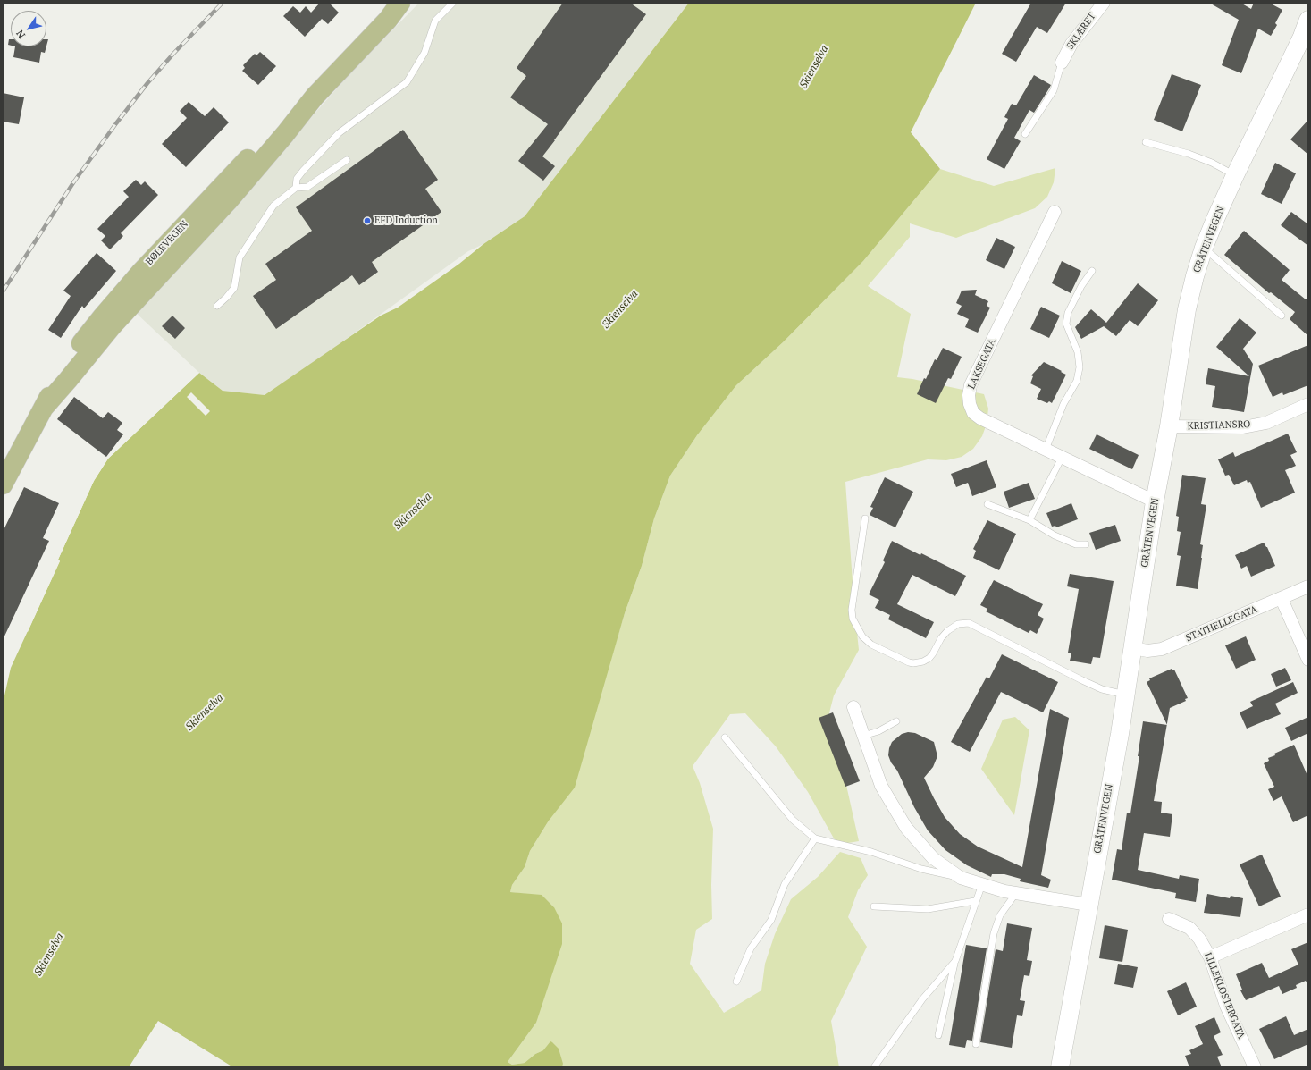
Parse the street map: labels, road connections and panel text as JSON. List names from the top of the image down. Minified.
{"streets":{"main road":["BØLEVEGEN"],"street":["SKJÆRET","GRÅTENVEGEN","LAKSEGATA","KRISTIANSRO","STATHELLEGATA","LILLEKLOSTERGATA"]},"crossings":[["GRÅTENVEGEN","LAKSEGATA"],["GRÅTENVEGEN","KRISTIANSRO"],["GRÅTENVEGEN","STATHELLEGATA"]],"water":["Skienselva"],"places":["EFD Induction"],"north":"bottom left"}
